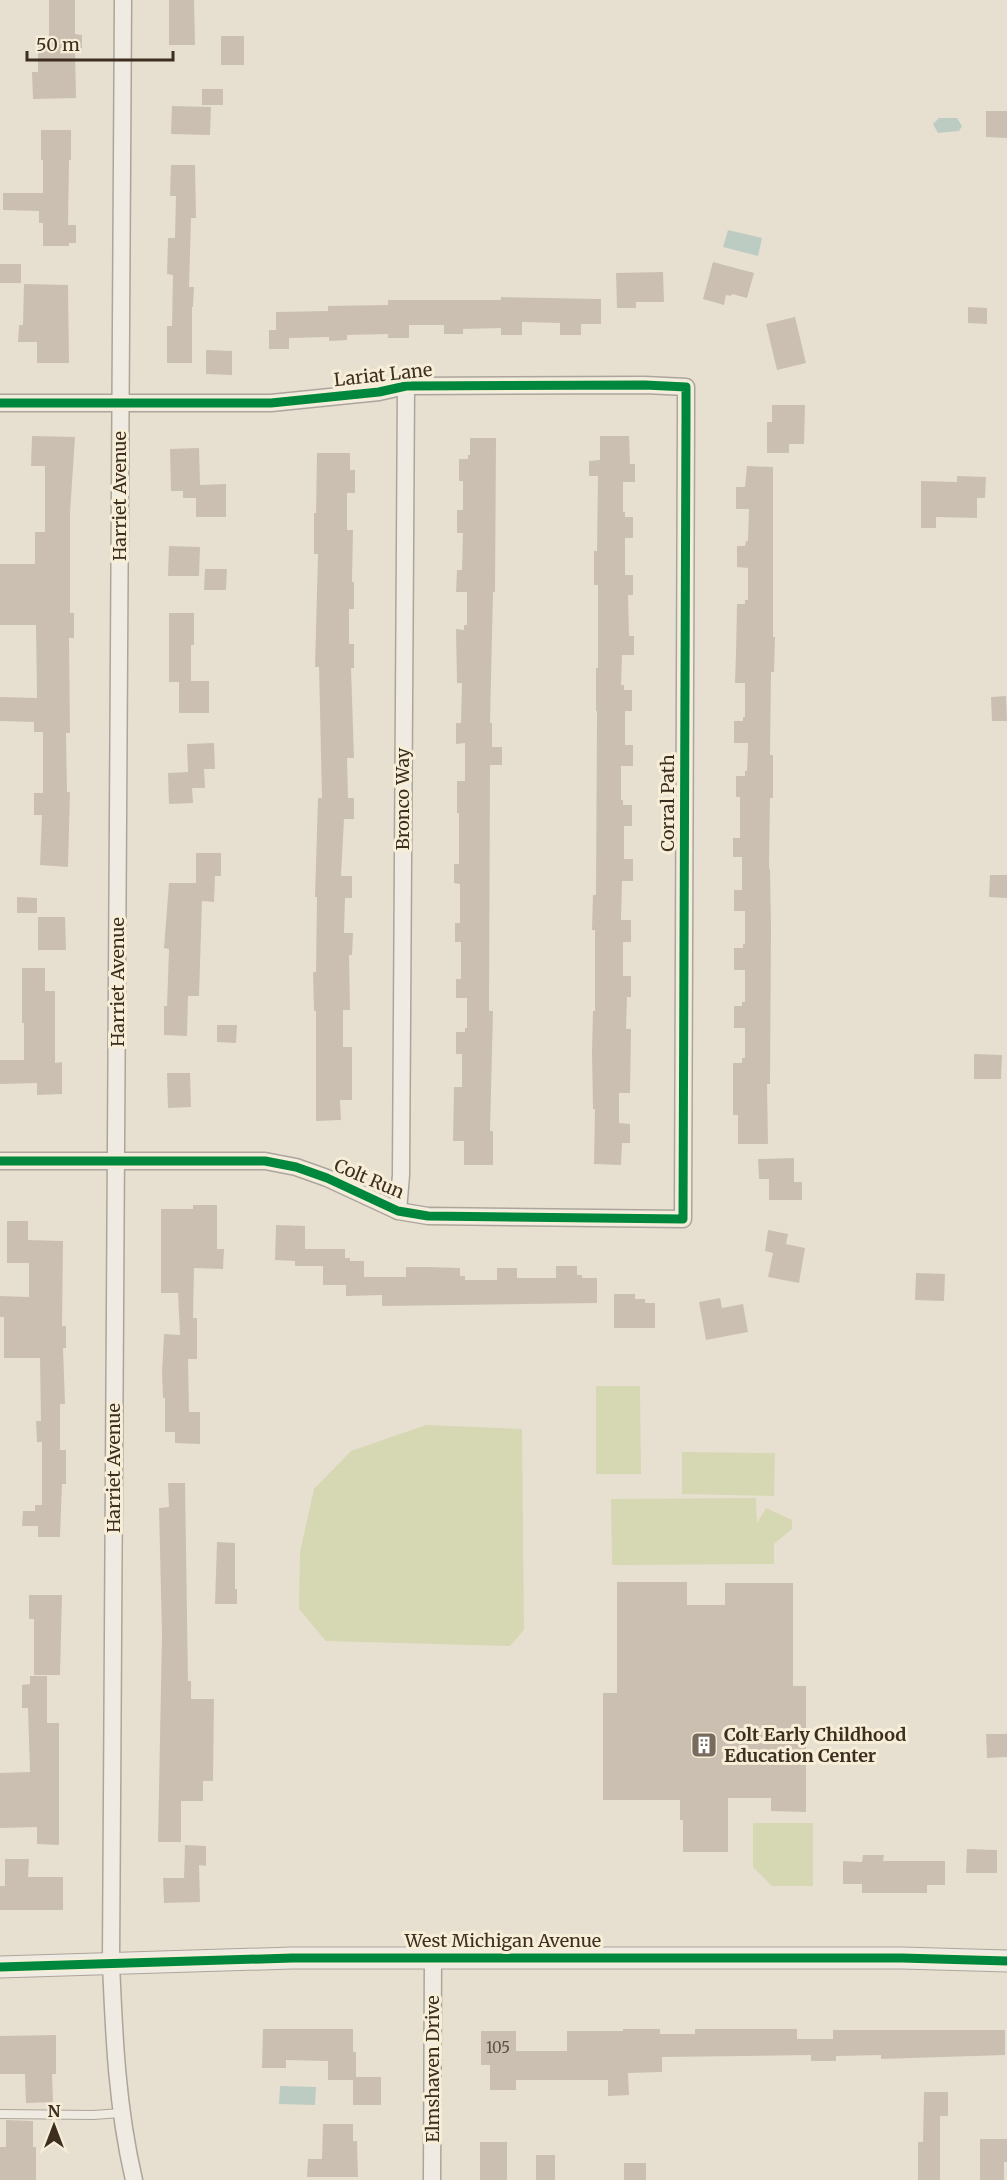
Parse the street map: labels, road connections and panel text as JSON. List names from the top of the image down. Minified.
{"streets":{"street":["Lariat Lane","Harriet Avenue","Bronco Way","Corral Path","Colt Run","West Michigan Avenue","Elmshaven Drive"]},"crossings":[["Lariat Lane","Harriet Avenue"],["Lariat Lane","Bronco Way"],["Lariat Lane","Corral Path"],["Harriet Avenue","Colt Run"],["Harriet Avenue","West Michigan Avenue"],["Bronco Way","Colt Run"],["Corral Path","Colt Run"],["West Michigan Avenue","Elmshaven Drive"]],"places":{"building":["Colt Early Childhood Education Center"]},"house_numbers":["105"],"scale_bar":"50 m","north":"top"}
